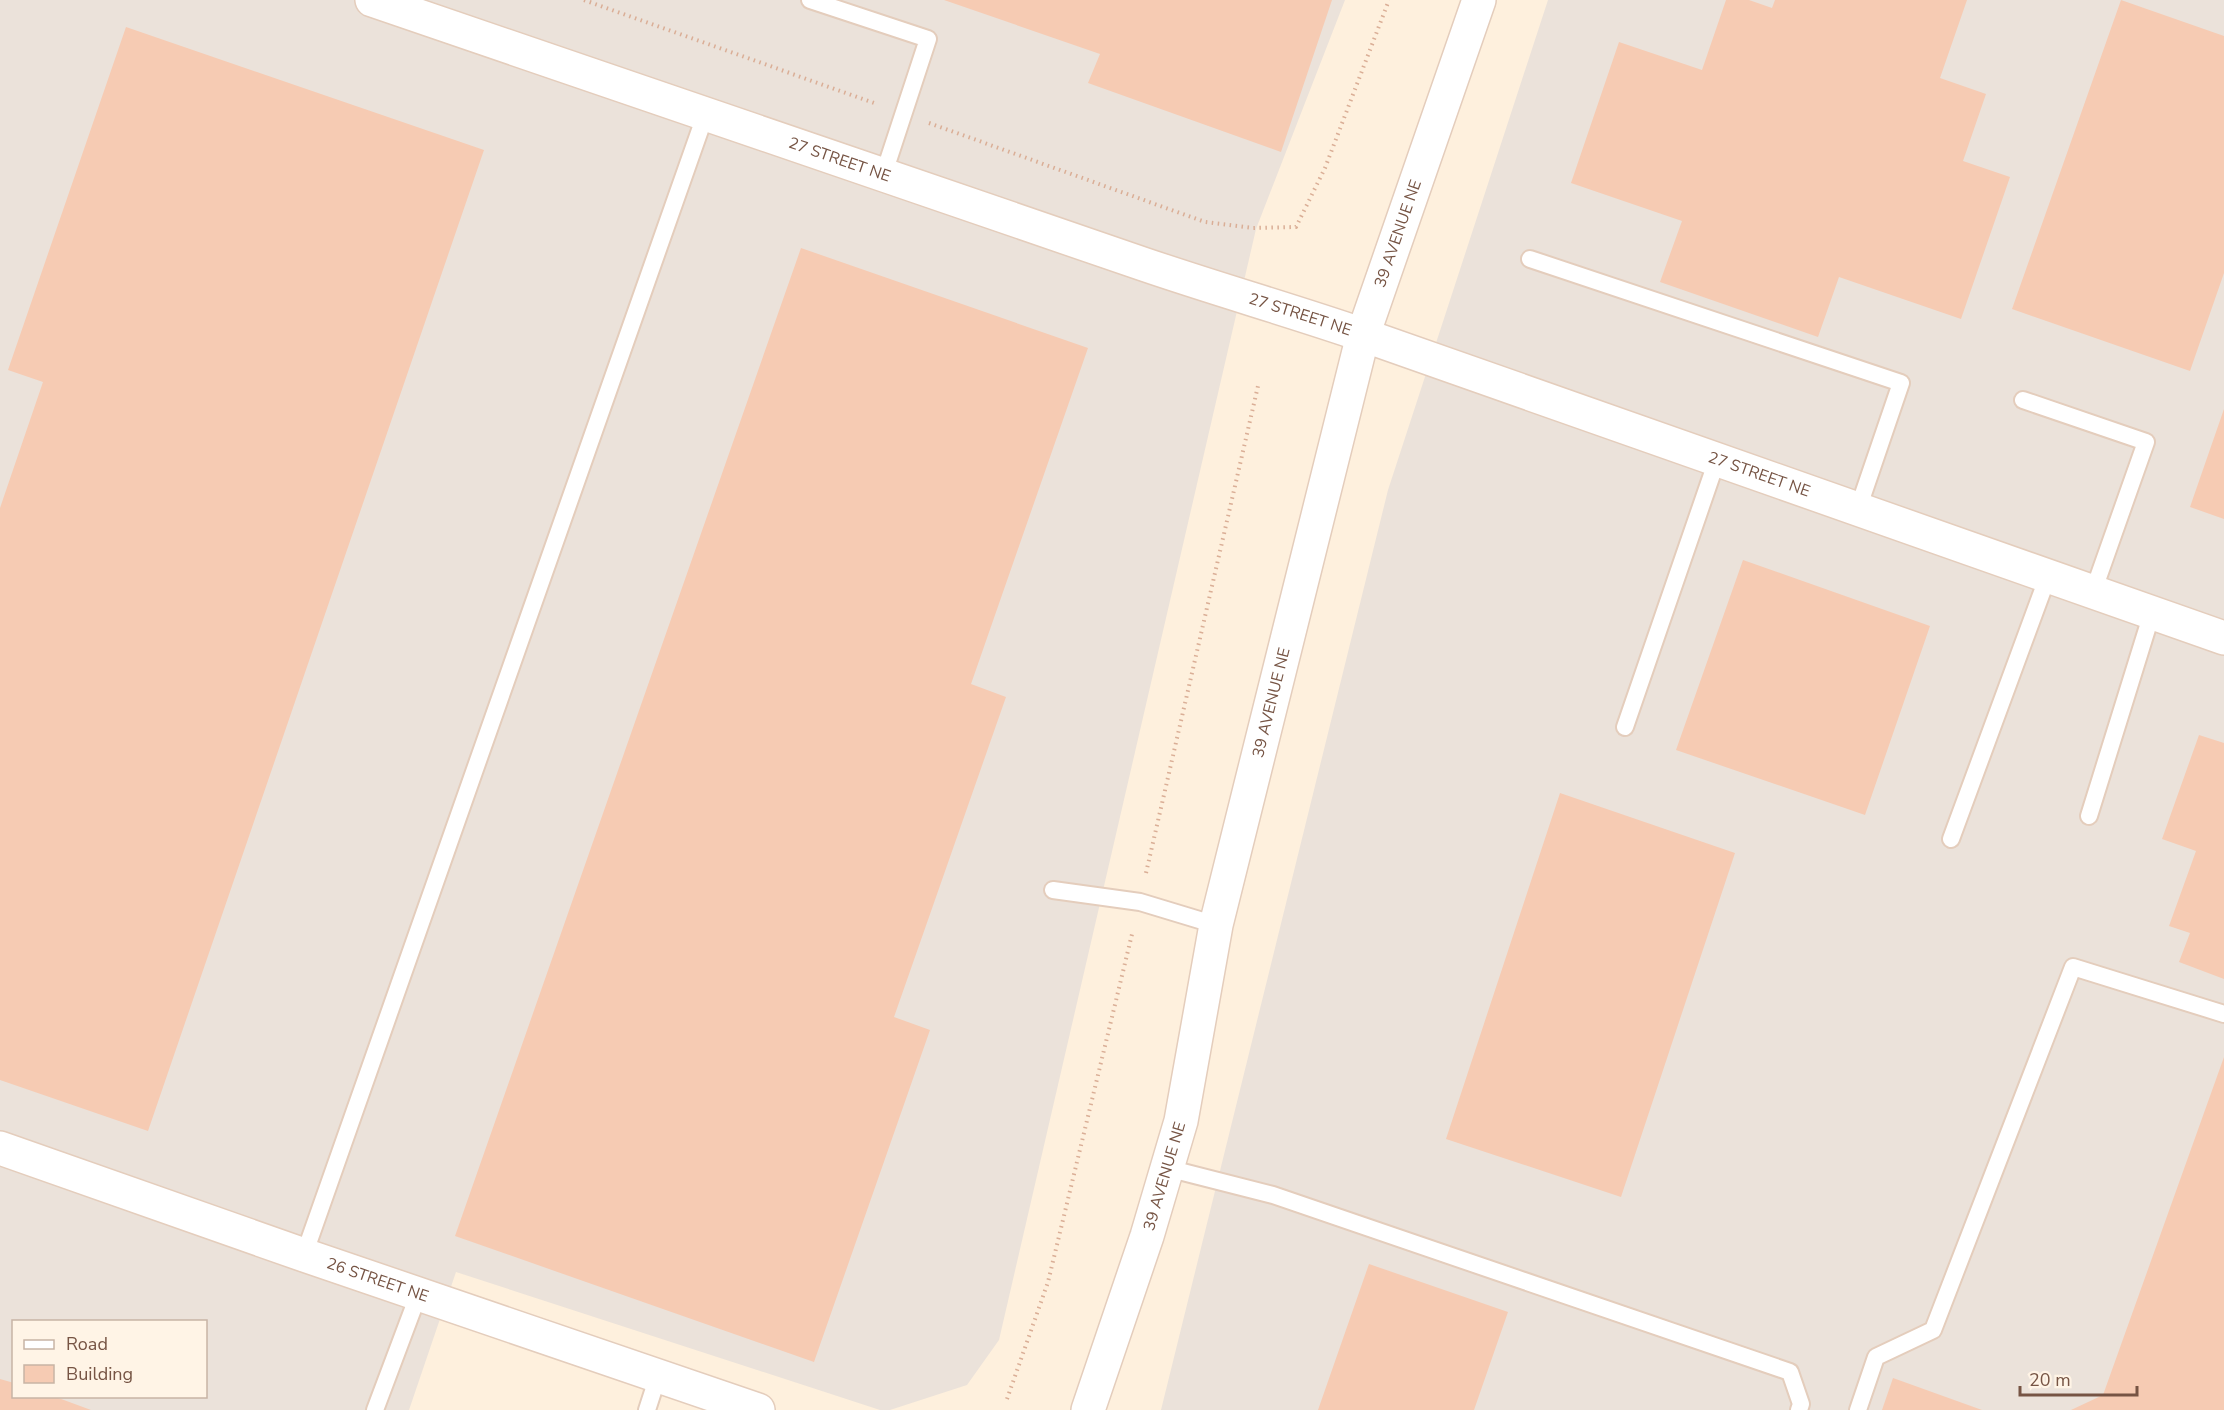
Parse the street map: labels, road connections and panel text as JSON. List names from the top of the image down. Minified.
{"streets":{"street":["27 STREET NE","39 AVENUE NE","26 STREET NE"]},"crossings":[["27 STREET NE","39 AVENUE NE"]],"legend":["Road","Building"],"scale_bar":"20 m"}
